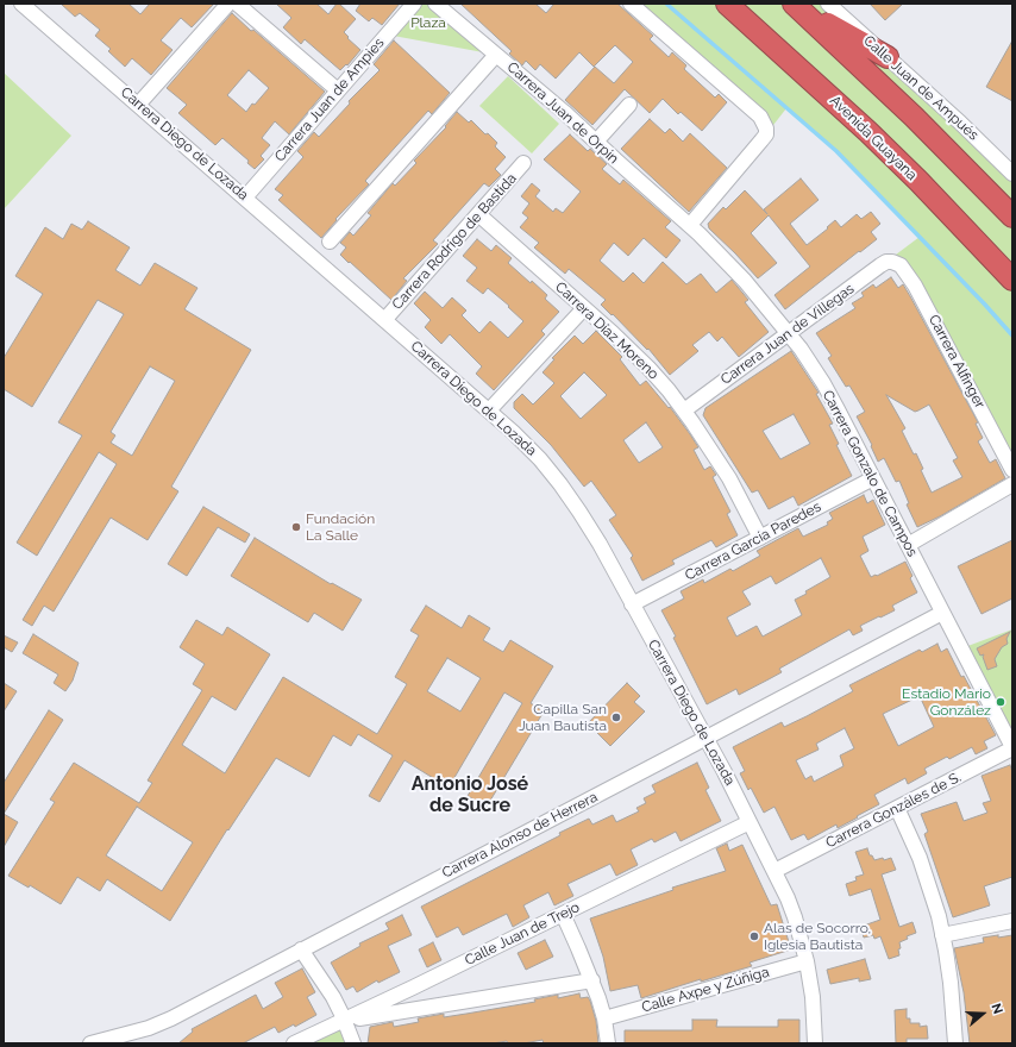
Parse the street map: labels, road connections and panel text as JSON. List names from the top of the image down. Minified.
{"streets":{"highway":["Avenida Guayana"],"street":["Calle Juan de Ampués","Carrera Juan de Ampies","Carrera Juan de Orpin","Carrera Diego de Lozada","Carrera Rodrigo de Bastida","Carrera Díaz Moreno","Carrera Juan de Villegas","Carrera Alfinger","Carrera Gonzalo de Campos","Carrera García Paredes","Carrera Gonzáles de S.","Carrera Alonso de Herrera","Calle Juan de Trejo","Calle Axpe y Zúñiga"]},"crossings":[["Carrera Juan de Ampies","Carrera Diego de Lozada"],["Carrera Juan de Orpin","Carrera Gonzalo de Campos"],["Carrera Diego de Lozada","Carrera Rodrigo de Bastida"],["Carrera Diego de Lozada","Carrera García Paredes"],["Carrera Diego de Lozada","Carrera Gonzáles de S."],["Carrera Diego de Lozada","Carrera Alonso de Herrera"],["Carrera Diego de Lozada","Calle Juan de Trejo"],["Carrera Diego de Lozada","Calle Axpe y Zúñiga"],["Carrera Rodrigo de Bastida","Carrera Díaz Moreno"],["Carrera Díaz Moreno","Carrera Juan de Villegas"],["Carrera Díaz Moreno","Carrera García Paredes"],["Carrera Juan de Villegas","Carrera Alfinger"],["Carrera Juan de Villegas","Carrera Gonzalo de Campos"],["Carrera Gonzalo de Campos","Carrera García Paredes"],["Carrera Gonzalo de Campos","Carrera Gonzáles de S."],["Carrera Gonzalo de Campos","Carrera Alonso de Herrera"]],"districts":["Antonio José de Sucre"],"parks":["Plaza"],"places":["Fundación La Salle","Estadio Mario González","Capilla San Juan Bautista","Alas de Socorro, Iglesia Bautista"],"north":"right"}
